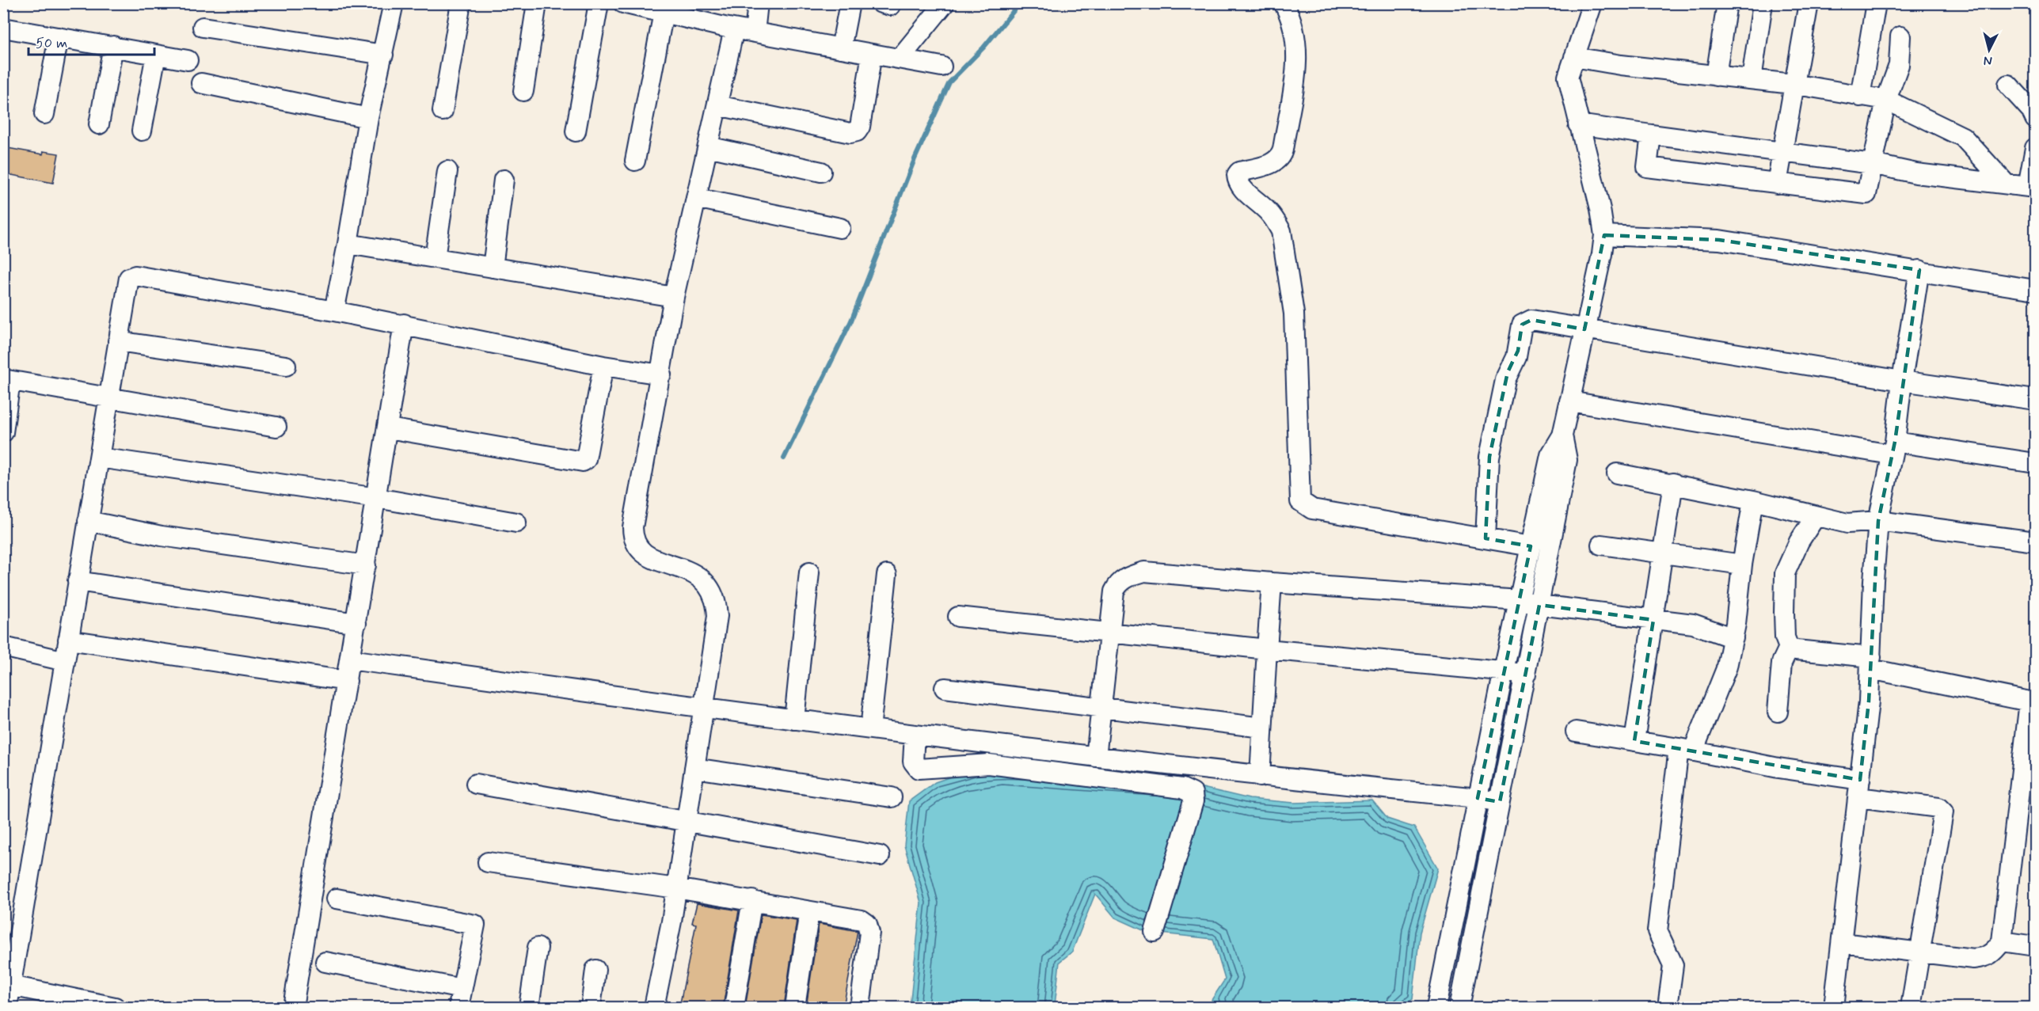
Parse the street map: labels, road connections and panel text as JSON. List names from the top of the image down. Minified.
{"scale_bar":"50 m","north":"bottom"}
